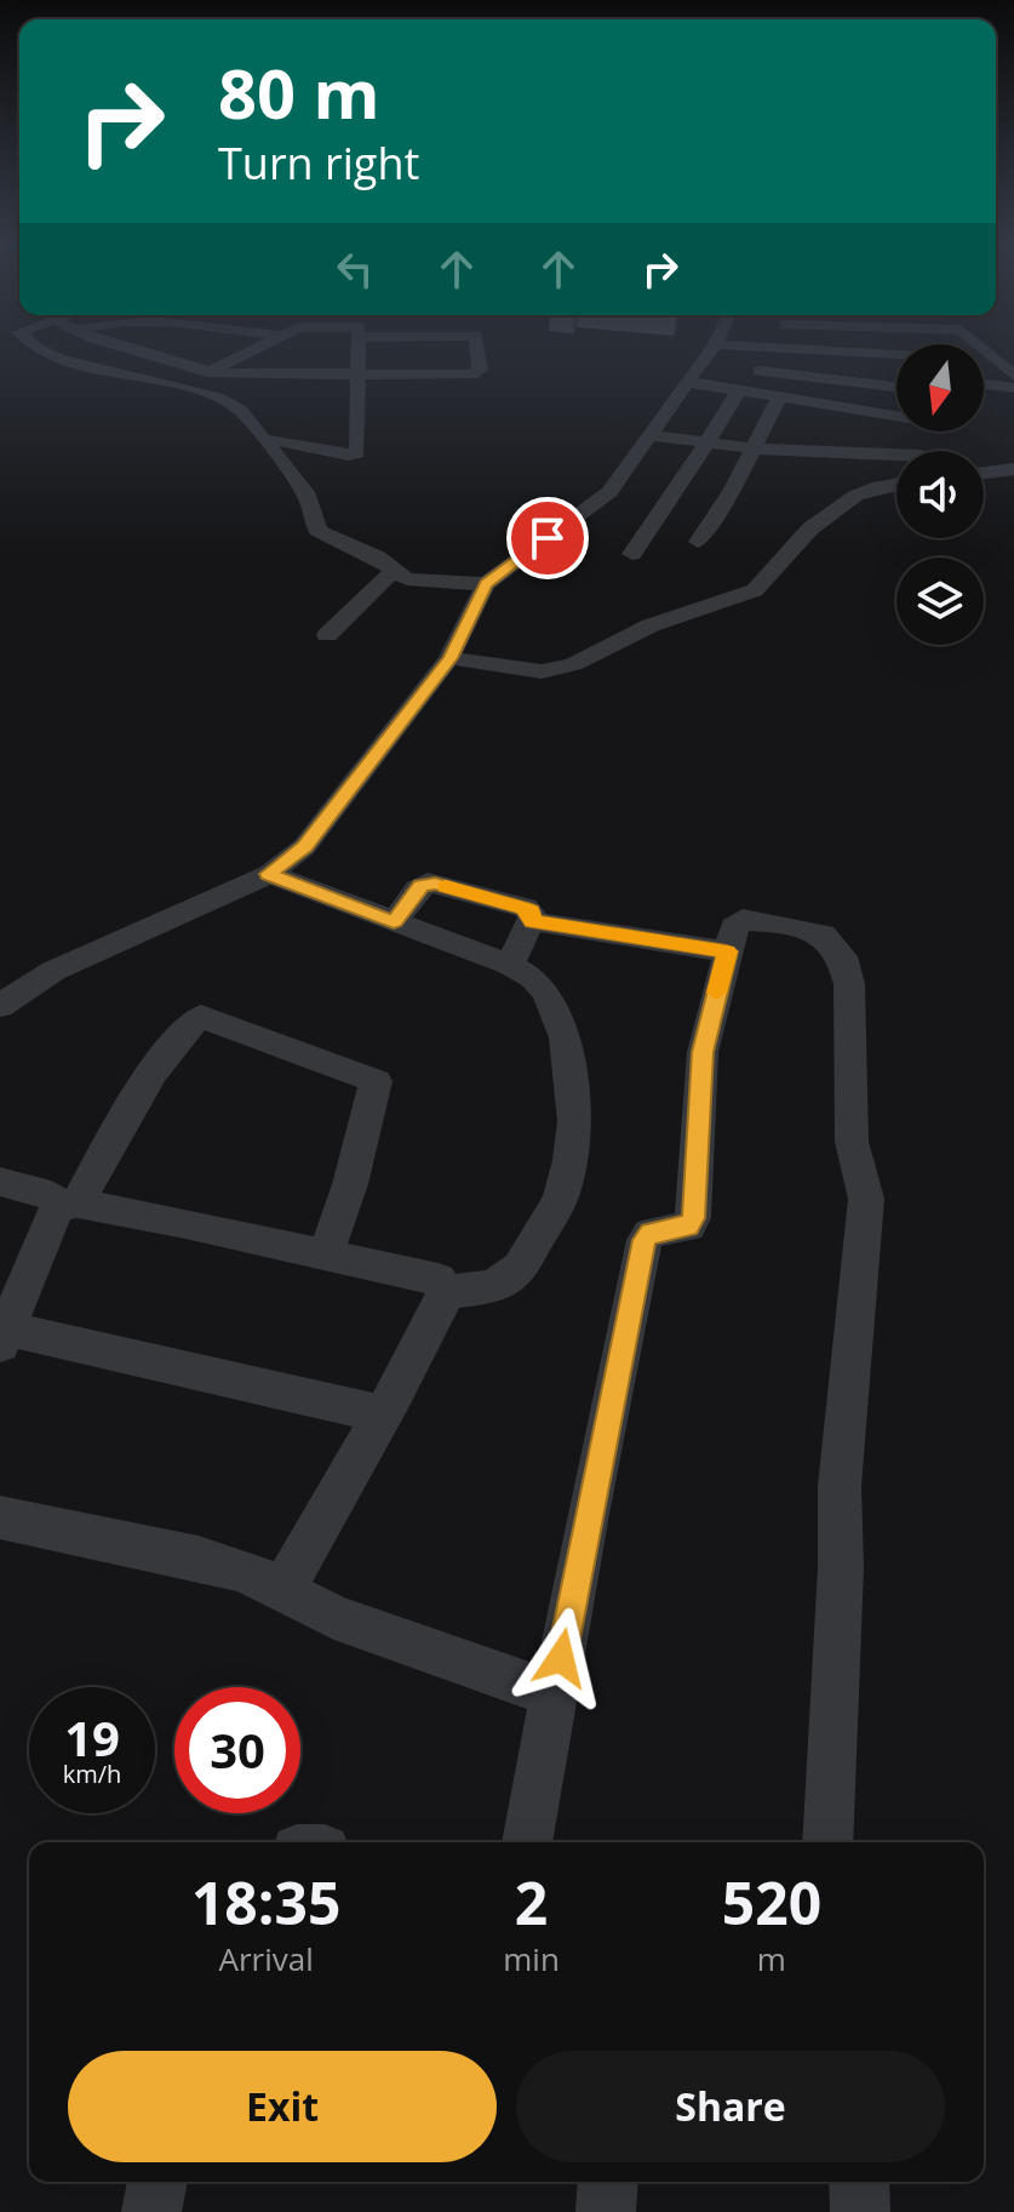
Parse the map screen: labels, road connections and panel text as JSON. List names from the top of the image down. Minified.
{"north":"bottom","page":{"turn":["80 m","Turn right"],"speed":"19 km/h","limit":"30","eta":["18:35","Arrival","2","min","520","m"],"buttons":["Exit","Share"]}}
